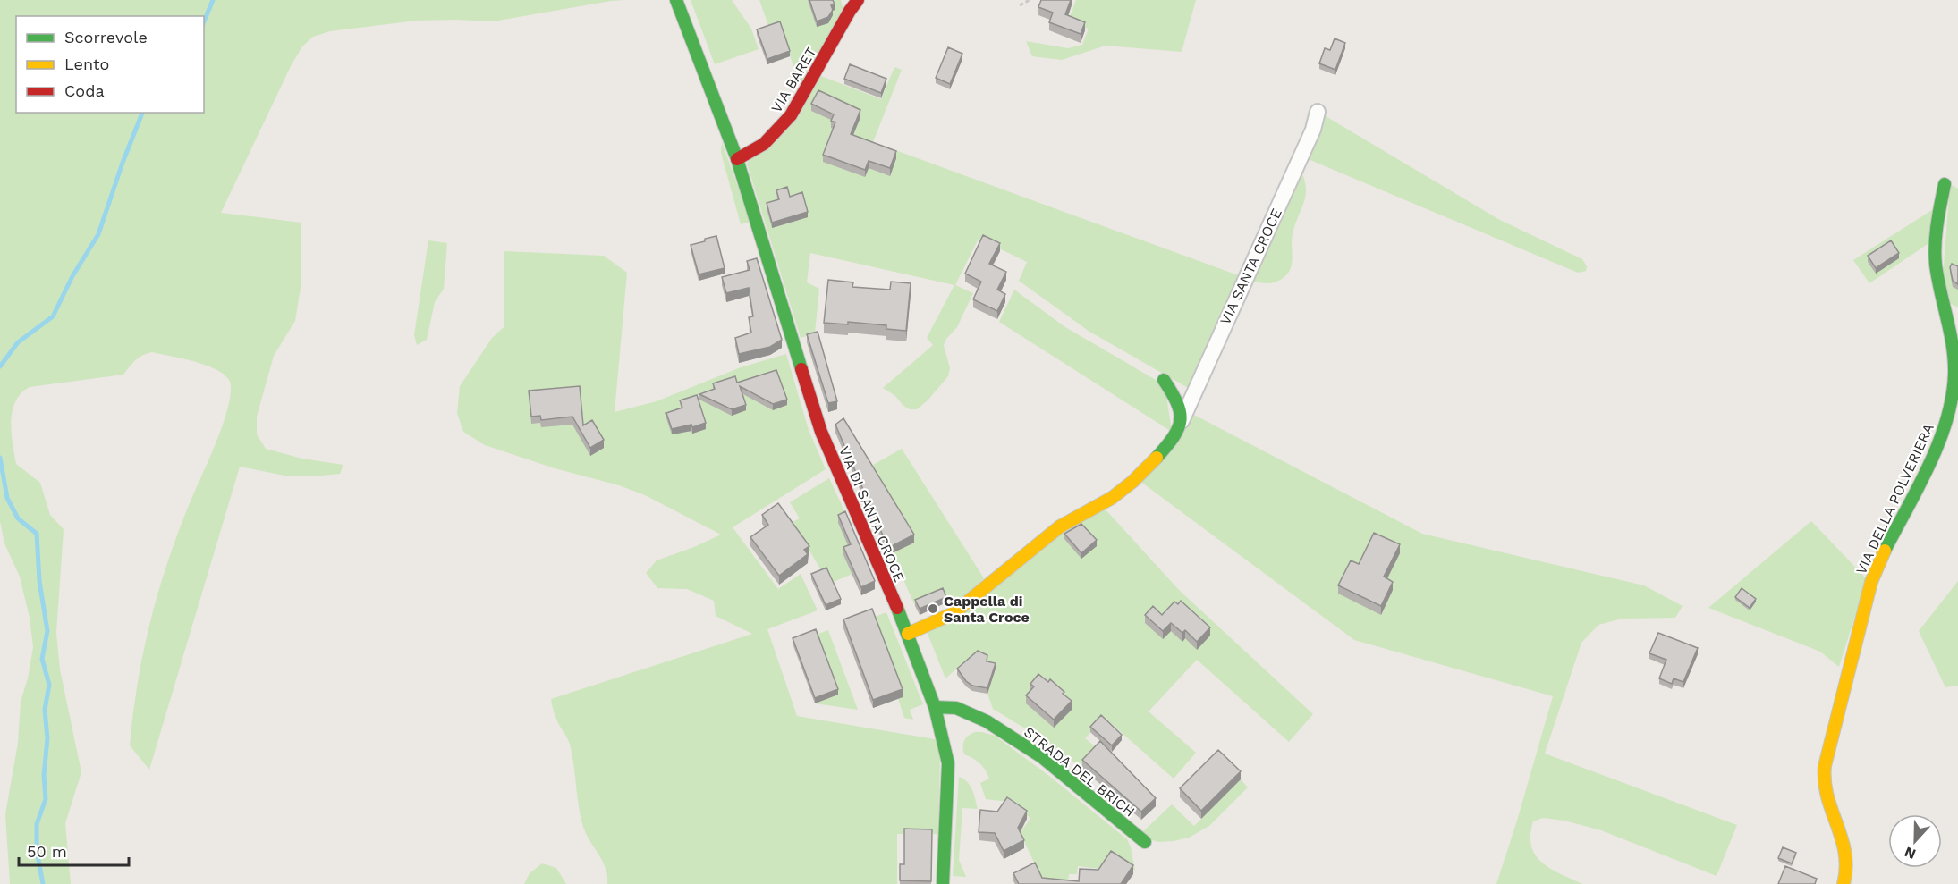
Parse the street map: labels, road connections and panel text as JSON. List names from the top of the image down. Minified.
{"streets":{"street":["VIA BARET","VIA SANTA CROCE","VIA DELLA POLVERIERA","VIA DI SANTA CROCE","STRADA DEL BRICH"]},"crossings":[["VIA BARET","VIA DI SANTA CROCE"],["VIA SANTA CROCE","VIA DI SANTA CROCE"],["VIA DI SANTA CROCE","STRADA DEL BRICH"]],"places":["Cappella di Santa Croce"],"legend":["Scorrevole","Lento","Coda"],"scale_bar":"50 m","north":"bottom"}
